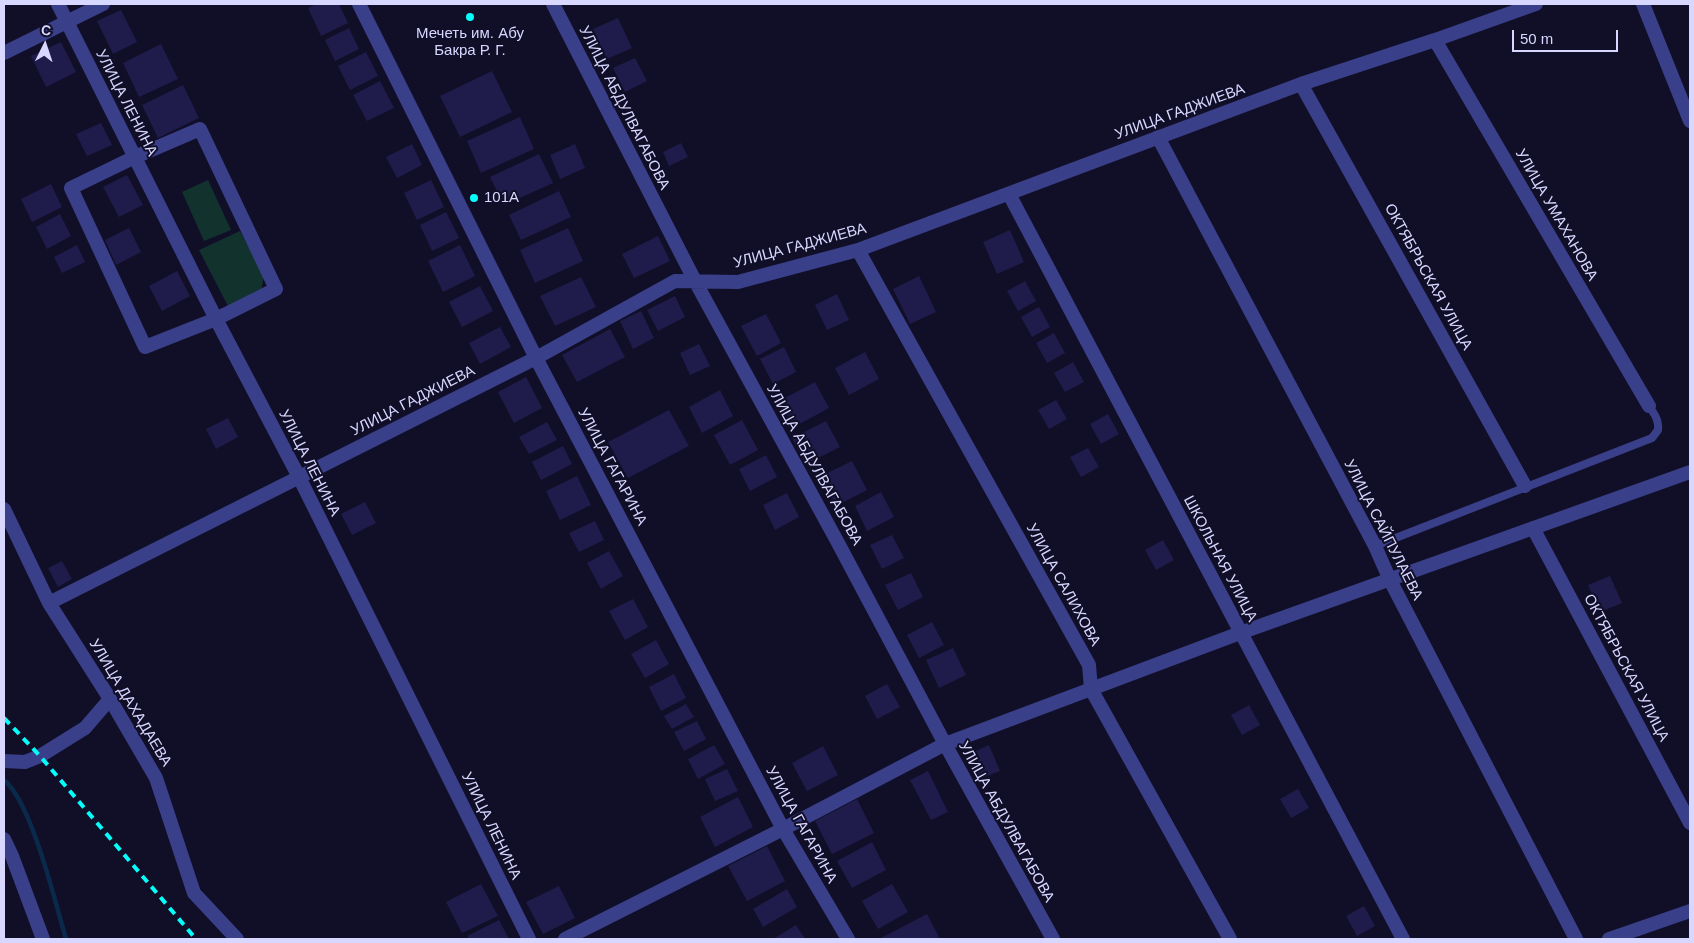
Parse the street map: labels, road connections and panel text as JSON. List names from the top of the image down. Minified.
{"streets":{"street":["УЛИЦА ЛЕНИНА","УЛИЦА АБДУЛВАГАБОВА","УЛИЦА ГАДЖИЕВА","УЛИЦА УМАХАНОВА","ОКТЯБРЬСКАЯ УЛИЦА","УЛИЦА ГАГАРИНА","УЛИЦА САЙПУЛАЕВА","ШКОЛЬНАЯ УЛИЦА","УЛИЦА САЛИХОВА","УЛИЦА ДАХАДАЕВА"]},"crossings":[["УЛИЦА ЛЕНИНА","УЛИЦА ГАДЖИЕВА"],["УЛИЦА АБДУЛВАГАБОВА","УЛИЦА ГАДЖИЕВА"],["УЛИЦА ГАДЖИЕВА","УЛИЦА УМАХАНОВА"],["УЛИЦА ГАДЖИЕВА","ОКТЯБРЬСКАЯ УЛИЦА"],["УЛИЦА ГАДЖИЕВА","УЛИЦА ГАГАРИНА"],["УЛИЦА ГАДЖИЕВА","УЛИЦА САЙПУЛАЕВА"],["УЛИЦА ГАДЖИЕВА","ШКОЛЬНАЯ УЛИЦА"],["УЛИЦА ГАДЖИЕВА","УЛИЦА САЛИХОВА"],["УЛИЦА ГАДЖИЕВА","УЛИЦА ДАХАДАЕВА"]],"places":["Мечеть им. Абу Бакра Р. Г.","101А"],"scale_bar":"50 m","north":"top"}
